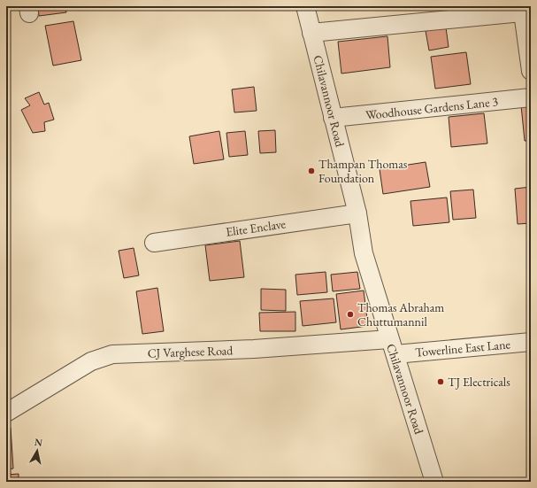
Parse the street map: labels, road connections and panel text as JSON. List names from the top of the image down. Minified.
{"streets":{"street":["Chilavannoor Road","Woodhouse Gardens Lane 3","Elite Enclave","Towerline East Lane","CJ Varghese Road"]},"crossings":[["Chilavannoor Road","Woodhouse Gardens Lane 3"],["Chilavannoor Road","Elite Enclave"],["Chilavannoor Road","Towerline East Lane"],["Chilavannoor Road","CJ Varghese Road"],["Towerline East Lane","CJ Varghese Road"]],"places":["Thampan Thomas Foundation","Thomas Abraham Chuttumannil","TJ Electricals"],"north":"top"}
